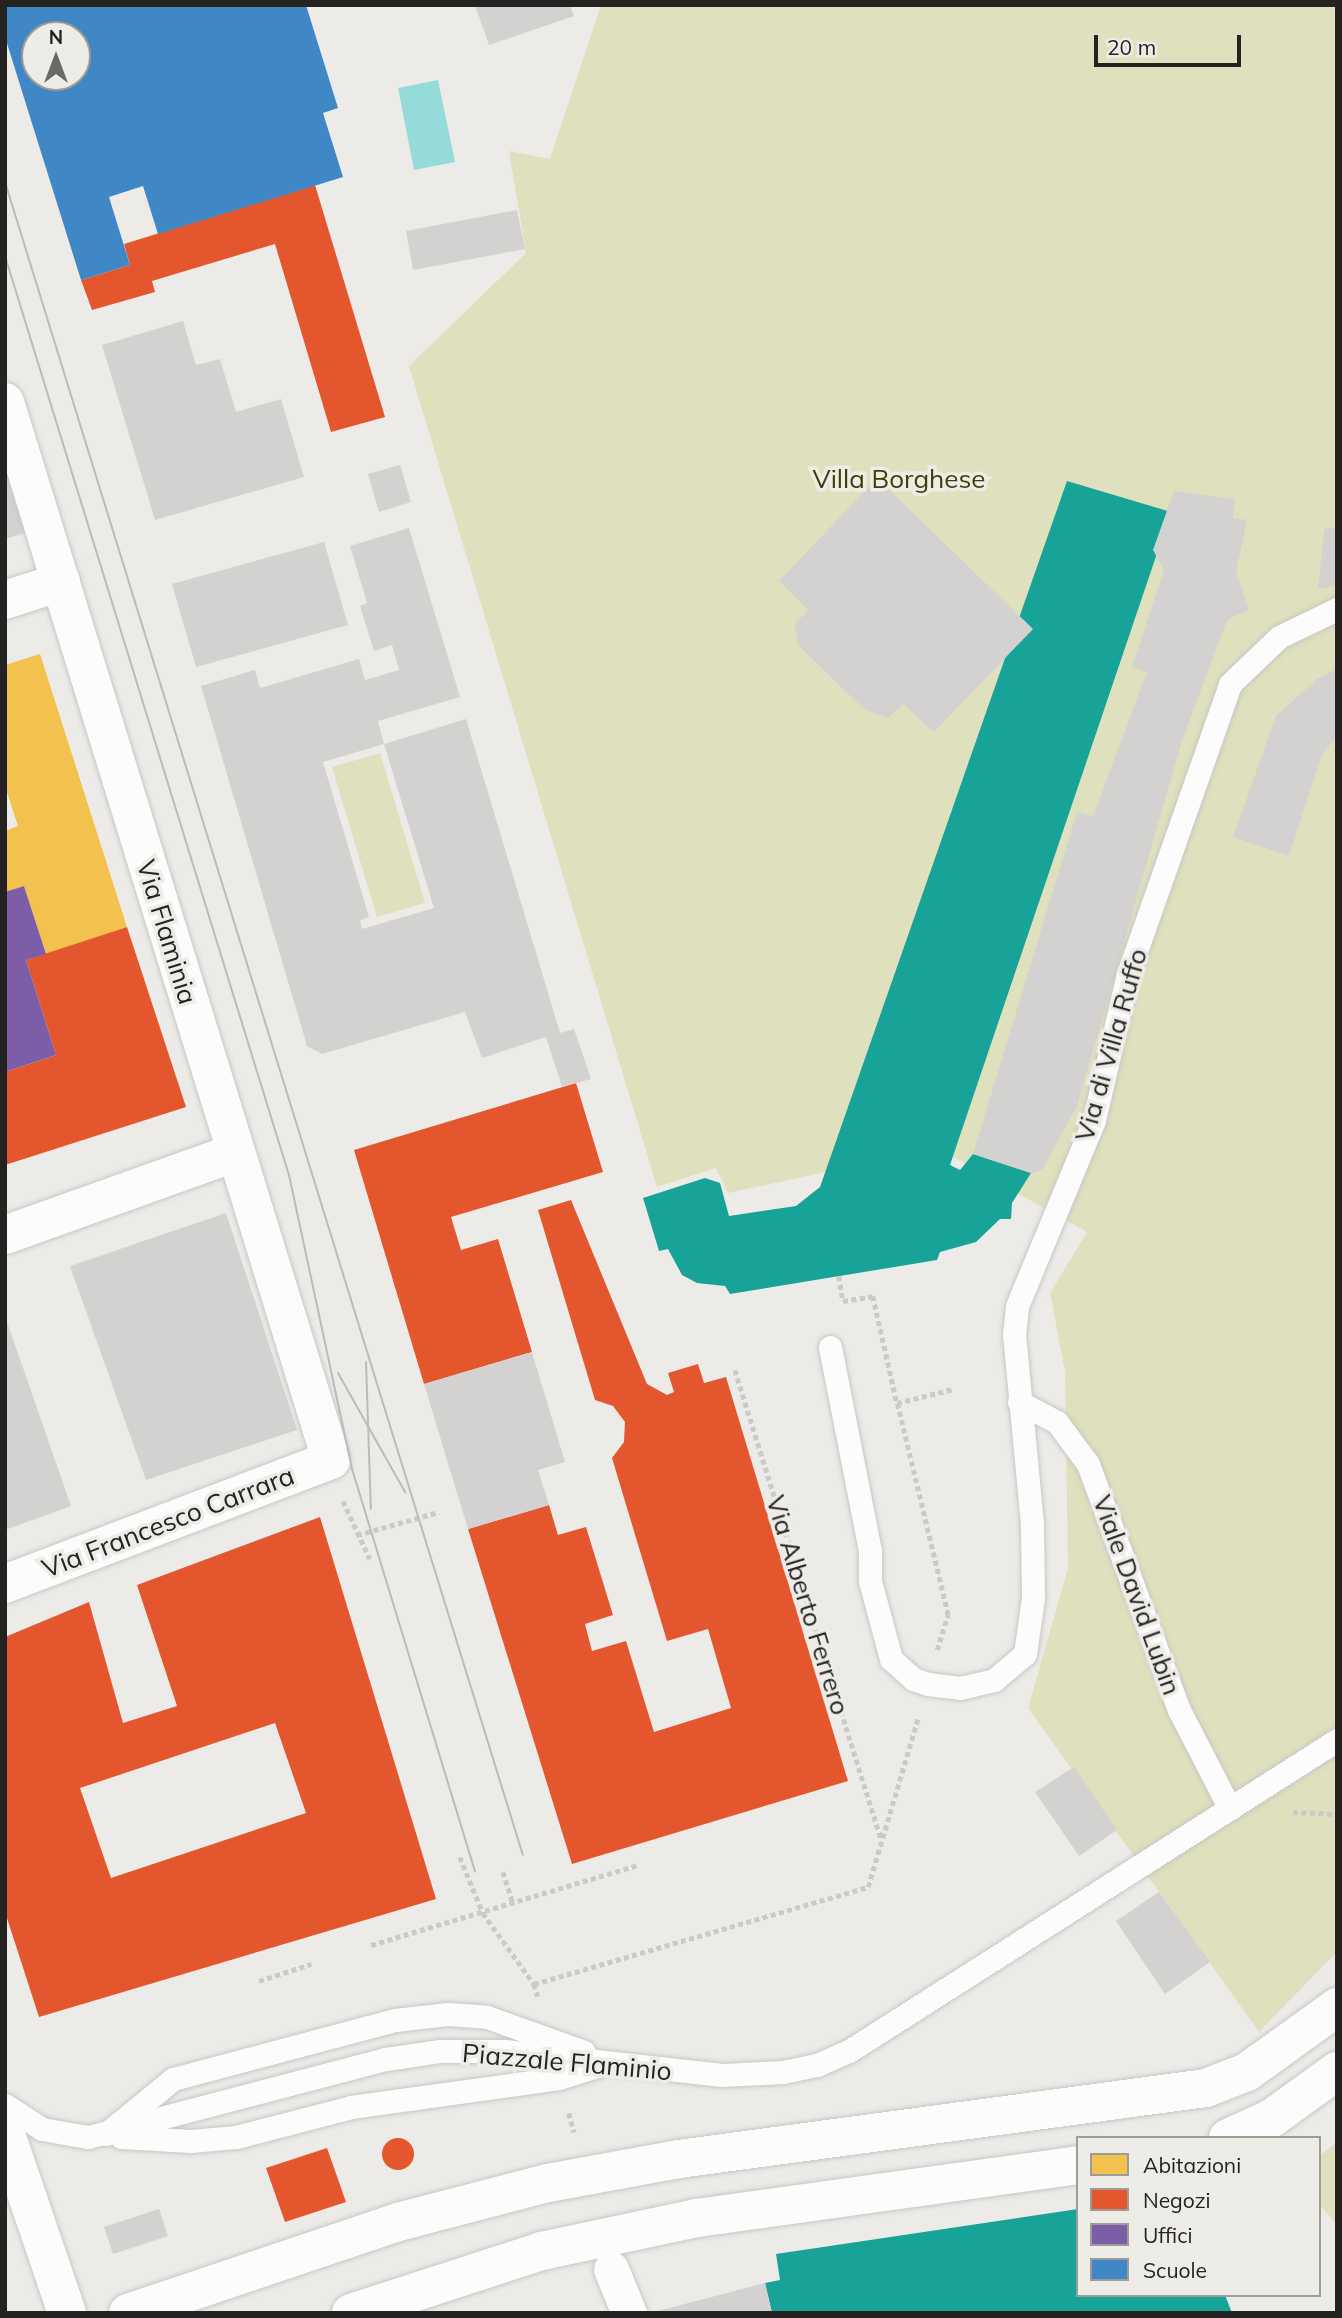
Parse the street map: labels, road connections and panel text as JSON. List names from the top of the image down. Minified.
{"streets":{"main road":["Via Flaminia","Via Francesco Carrara"],"lane":["Via di Villa Ruffo","Viale David Lubin","Piazzale Flaminio"],"path":["Via Alberto Ferrero"]},"crossings":[["Via Flaminia","Via Francesco Carrara"],["Via di Villa Ruffo","Viale David Lubin"],["Viale David Lubin","Piazzale Flaminio"]],"parks":["Villa Borghese"],"legend":["Abitazioni","Negozi","Uffici","Scuole"],"scale_bar":"20 m","north":"top"}
